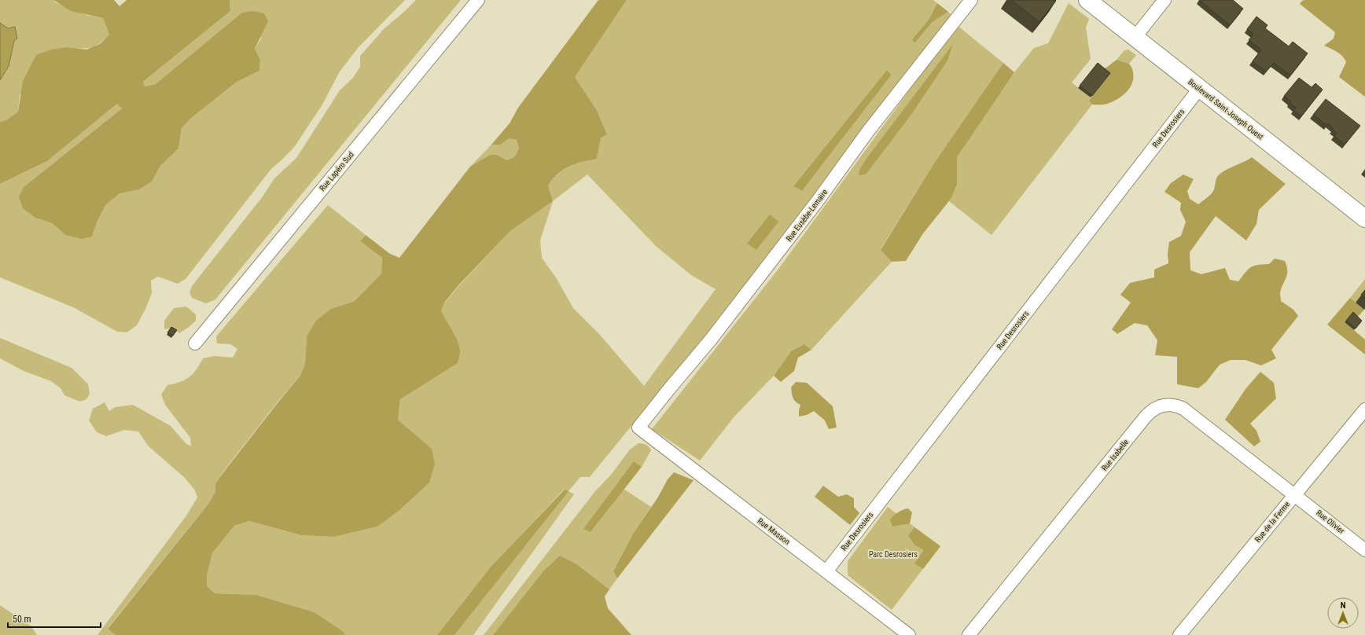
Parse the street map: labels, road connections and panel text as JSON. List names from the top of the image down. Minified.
{"streets":{"main road":["Boulevard Saint-Joseph Ouest"],"street":["Rue Desrosiers","Rue Lapéro Sud","Rue Eusèbe-Lemaire","Rue Isabelle","Rue de la Ferme","Rue Olivier","Rue Masson"]},"crossings":[["Boulevard Saint-Joseph Ouest","Rue Desrosiers"],["Rue Desrosiers","Rue Masson"],["Rue Eusèbe-Lemaire","Rue Masson"],["Rue Isabelle","Rue de la Ferme"],["Rue Isabelle","Rue Olivier"],["Rue de la Ferme","Rue Olivier"]],"parks":["Parc Desrosiers"],"scale_bar":"50 m","north":"top"}
